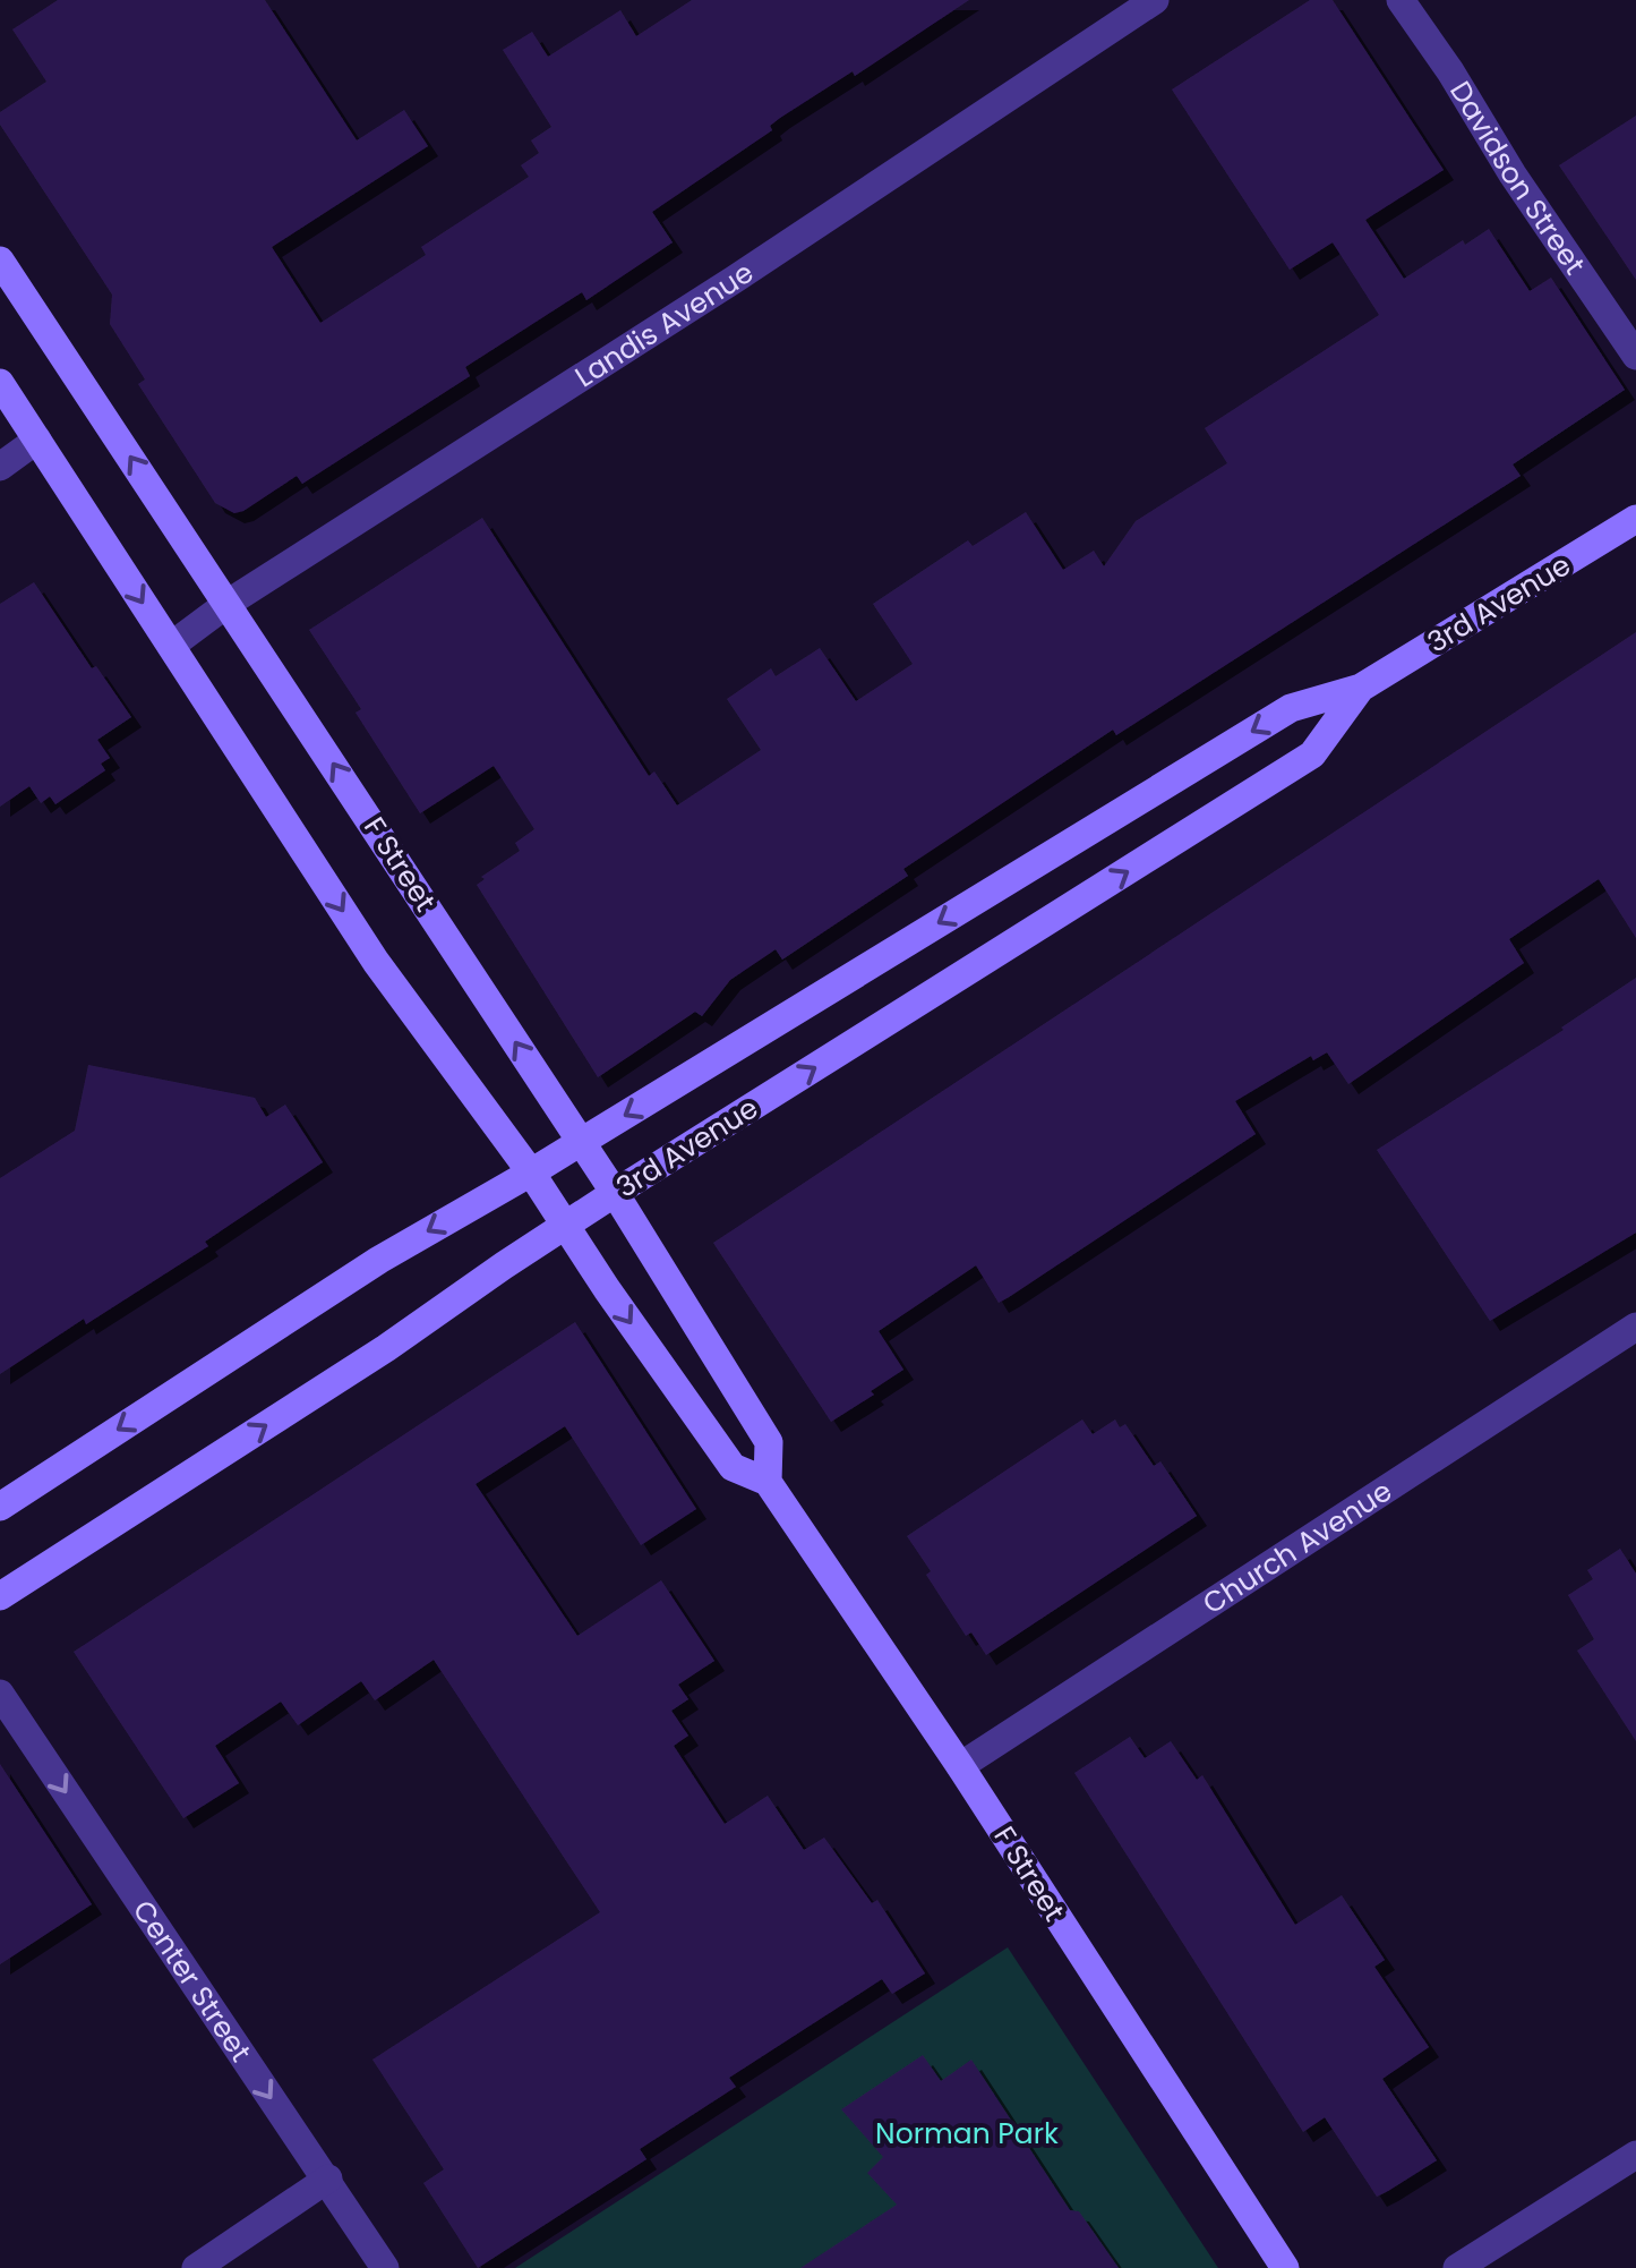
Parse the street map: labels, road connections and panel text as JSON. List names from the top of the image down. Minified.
{"streets":{"main road":["3rd Avenue","F Street"],"street":["Davidson Street","Landis Avenue","Church Avenue","Center Street"]},"crossings":[["Landis Avenue","F Street"],["3rd Avenue","F Street"],["F Street","Church Avenue"]],"one_way":["Center Street"],"parks":["Norman Park"]}
